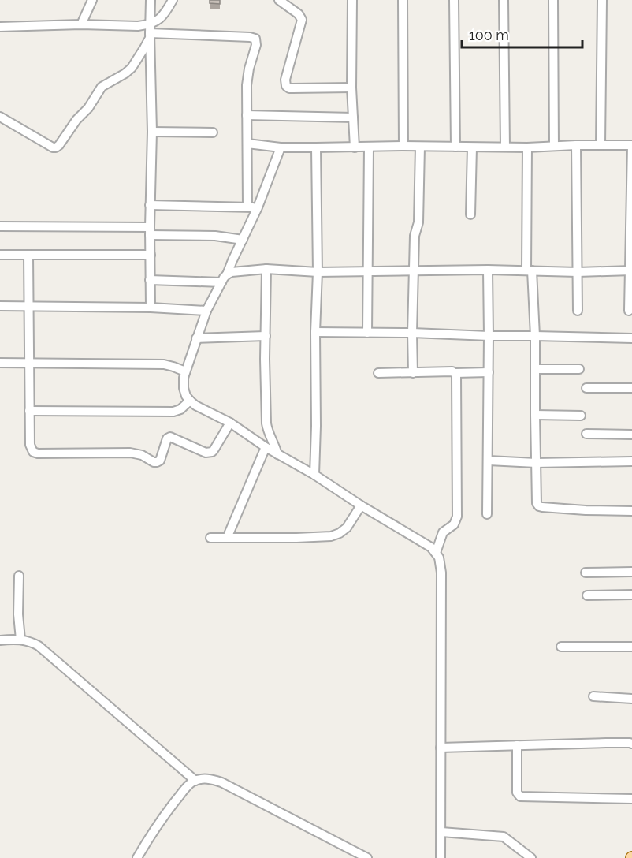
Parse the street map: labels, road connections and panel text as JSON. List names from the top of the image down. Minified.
{"scale_bar":"100 m"}
